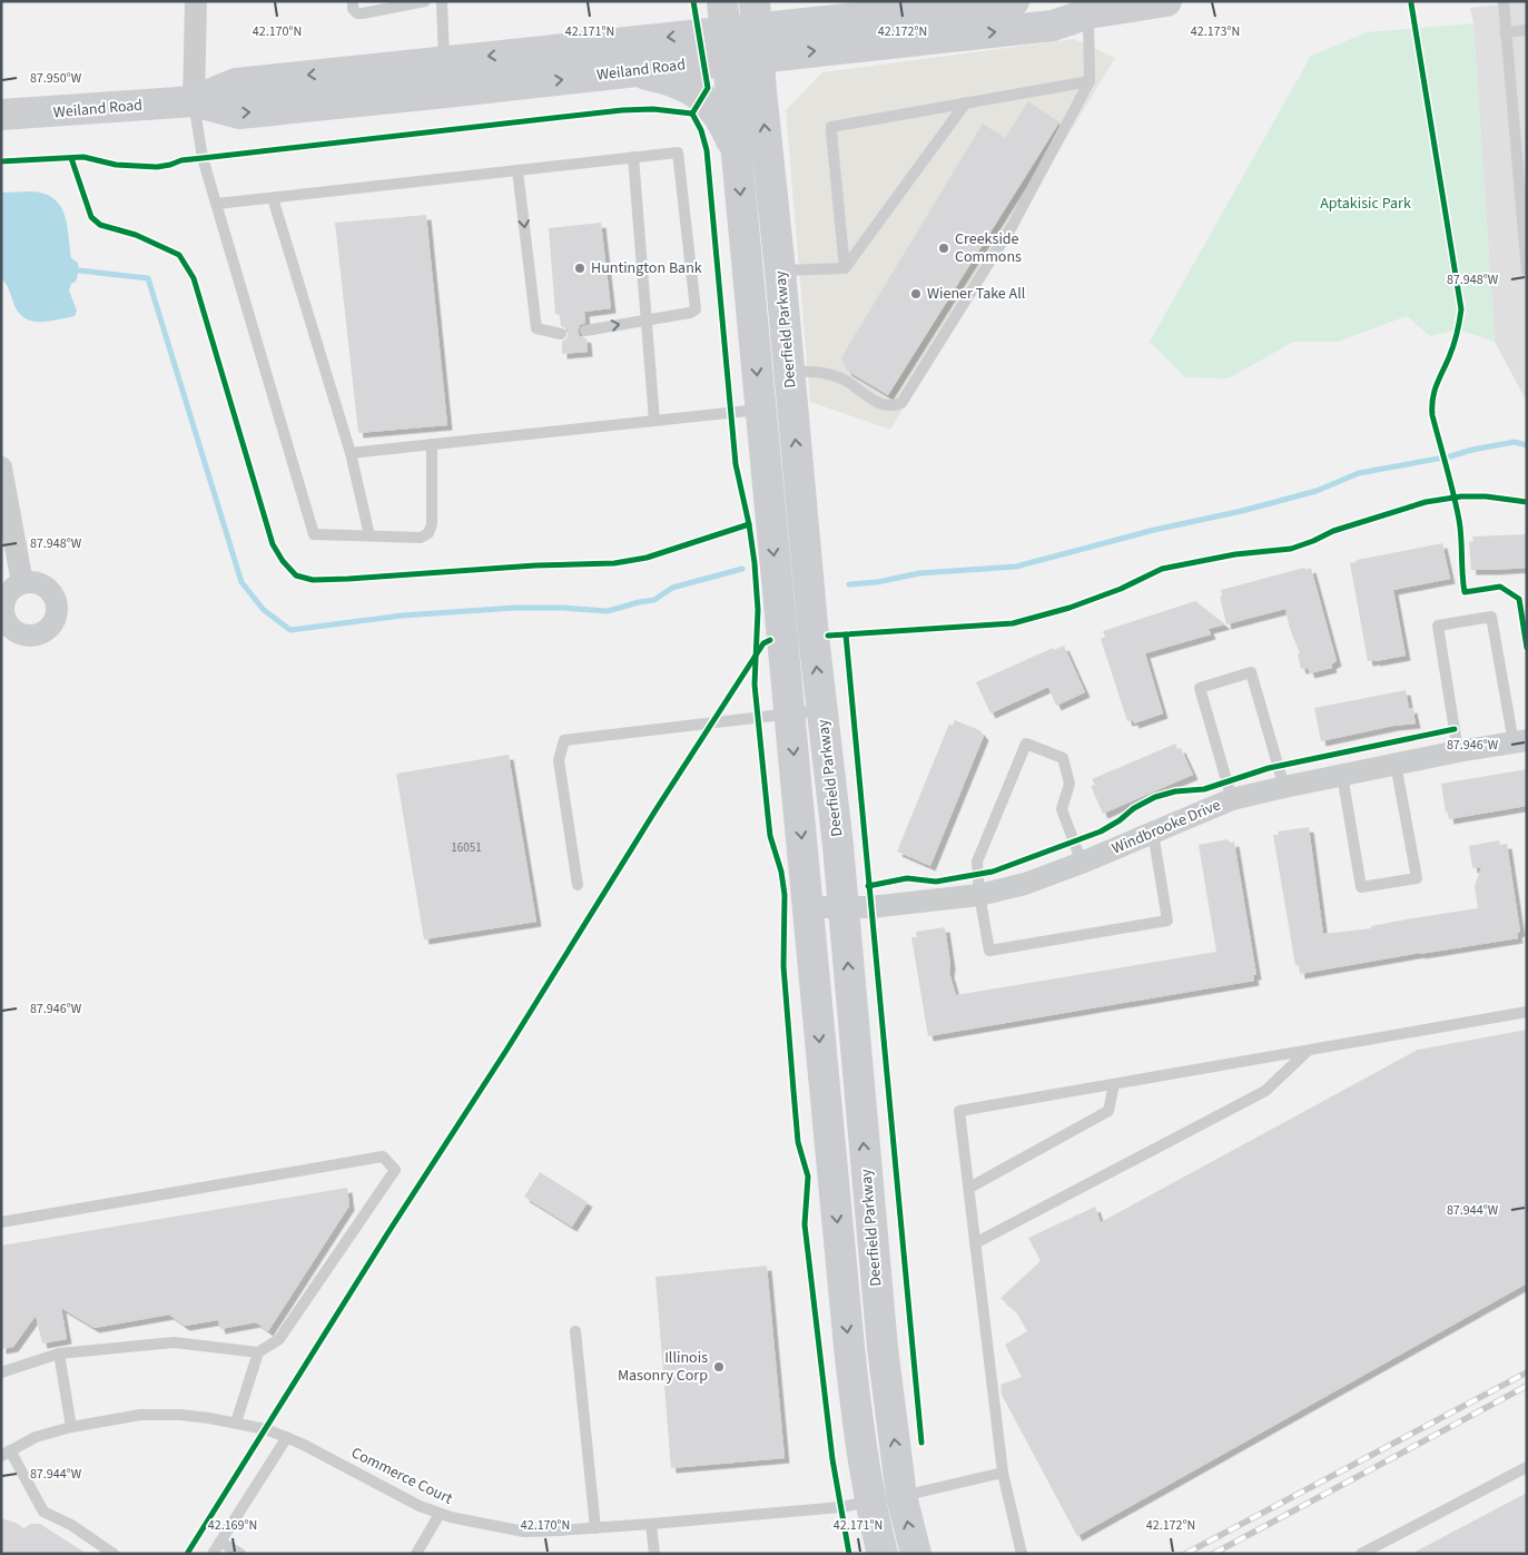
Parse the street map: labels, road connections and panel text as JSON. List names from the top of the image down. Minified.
{"streets":{"main road":["Weiland Road","Deerfield Parkway"],"street":["Windbrooke Drive"],"lane":["Commerce Court"]},"crossings":[["Weiland Road","Deerfield Parkway"],["Deerfield Parkway","Windbrooke Drive"],["Deerfield Parkway","Commerce Court"]],"parks":["Aptakisic Park"],"places":["Creekside Commons","Huntington Bank","Wiener Take All","Illinois Masonry Corp"],"house_numbers":["16051"],"coordinates":["42.170°N","42.171°N","42.172°N","42.173°N","87.950°W","87.948°W","87.946°W","87.944°W","42.169°N"]}
